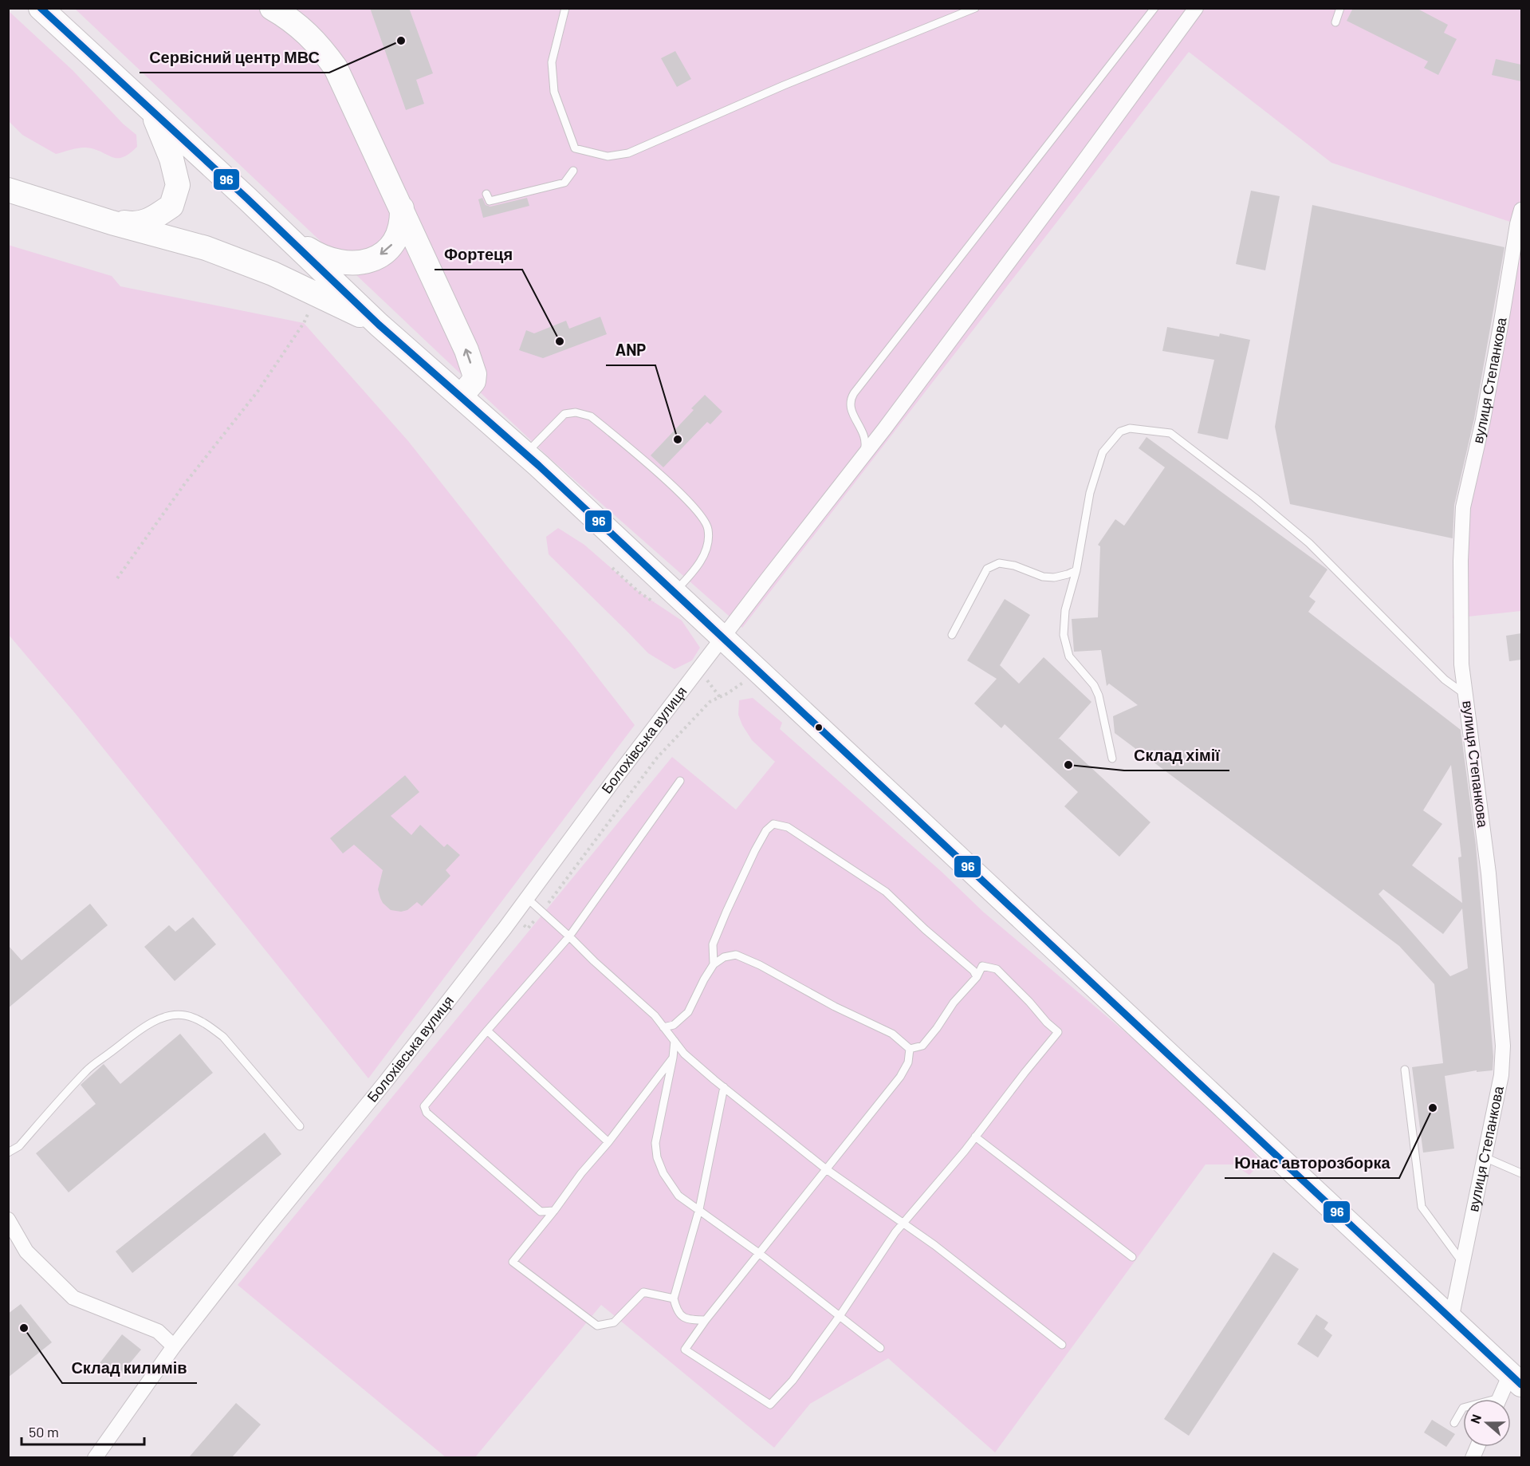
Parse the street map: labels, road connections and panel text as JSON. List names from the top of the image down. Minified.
{"streets":{"street":["вулиця Степанкова","Болохівська вулиця"]},"places":["Сервісний центр МВС","Фортеця","ANP","Склад хімії","Юнас авторозборка","Склад килимів"],"lines":["transit line 96"],"scale_bar":"50 m","north":"left"}
